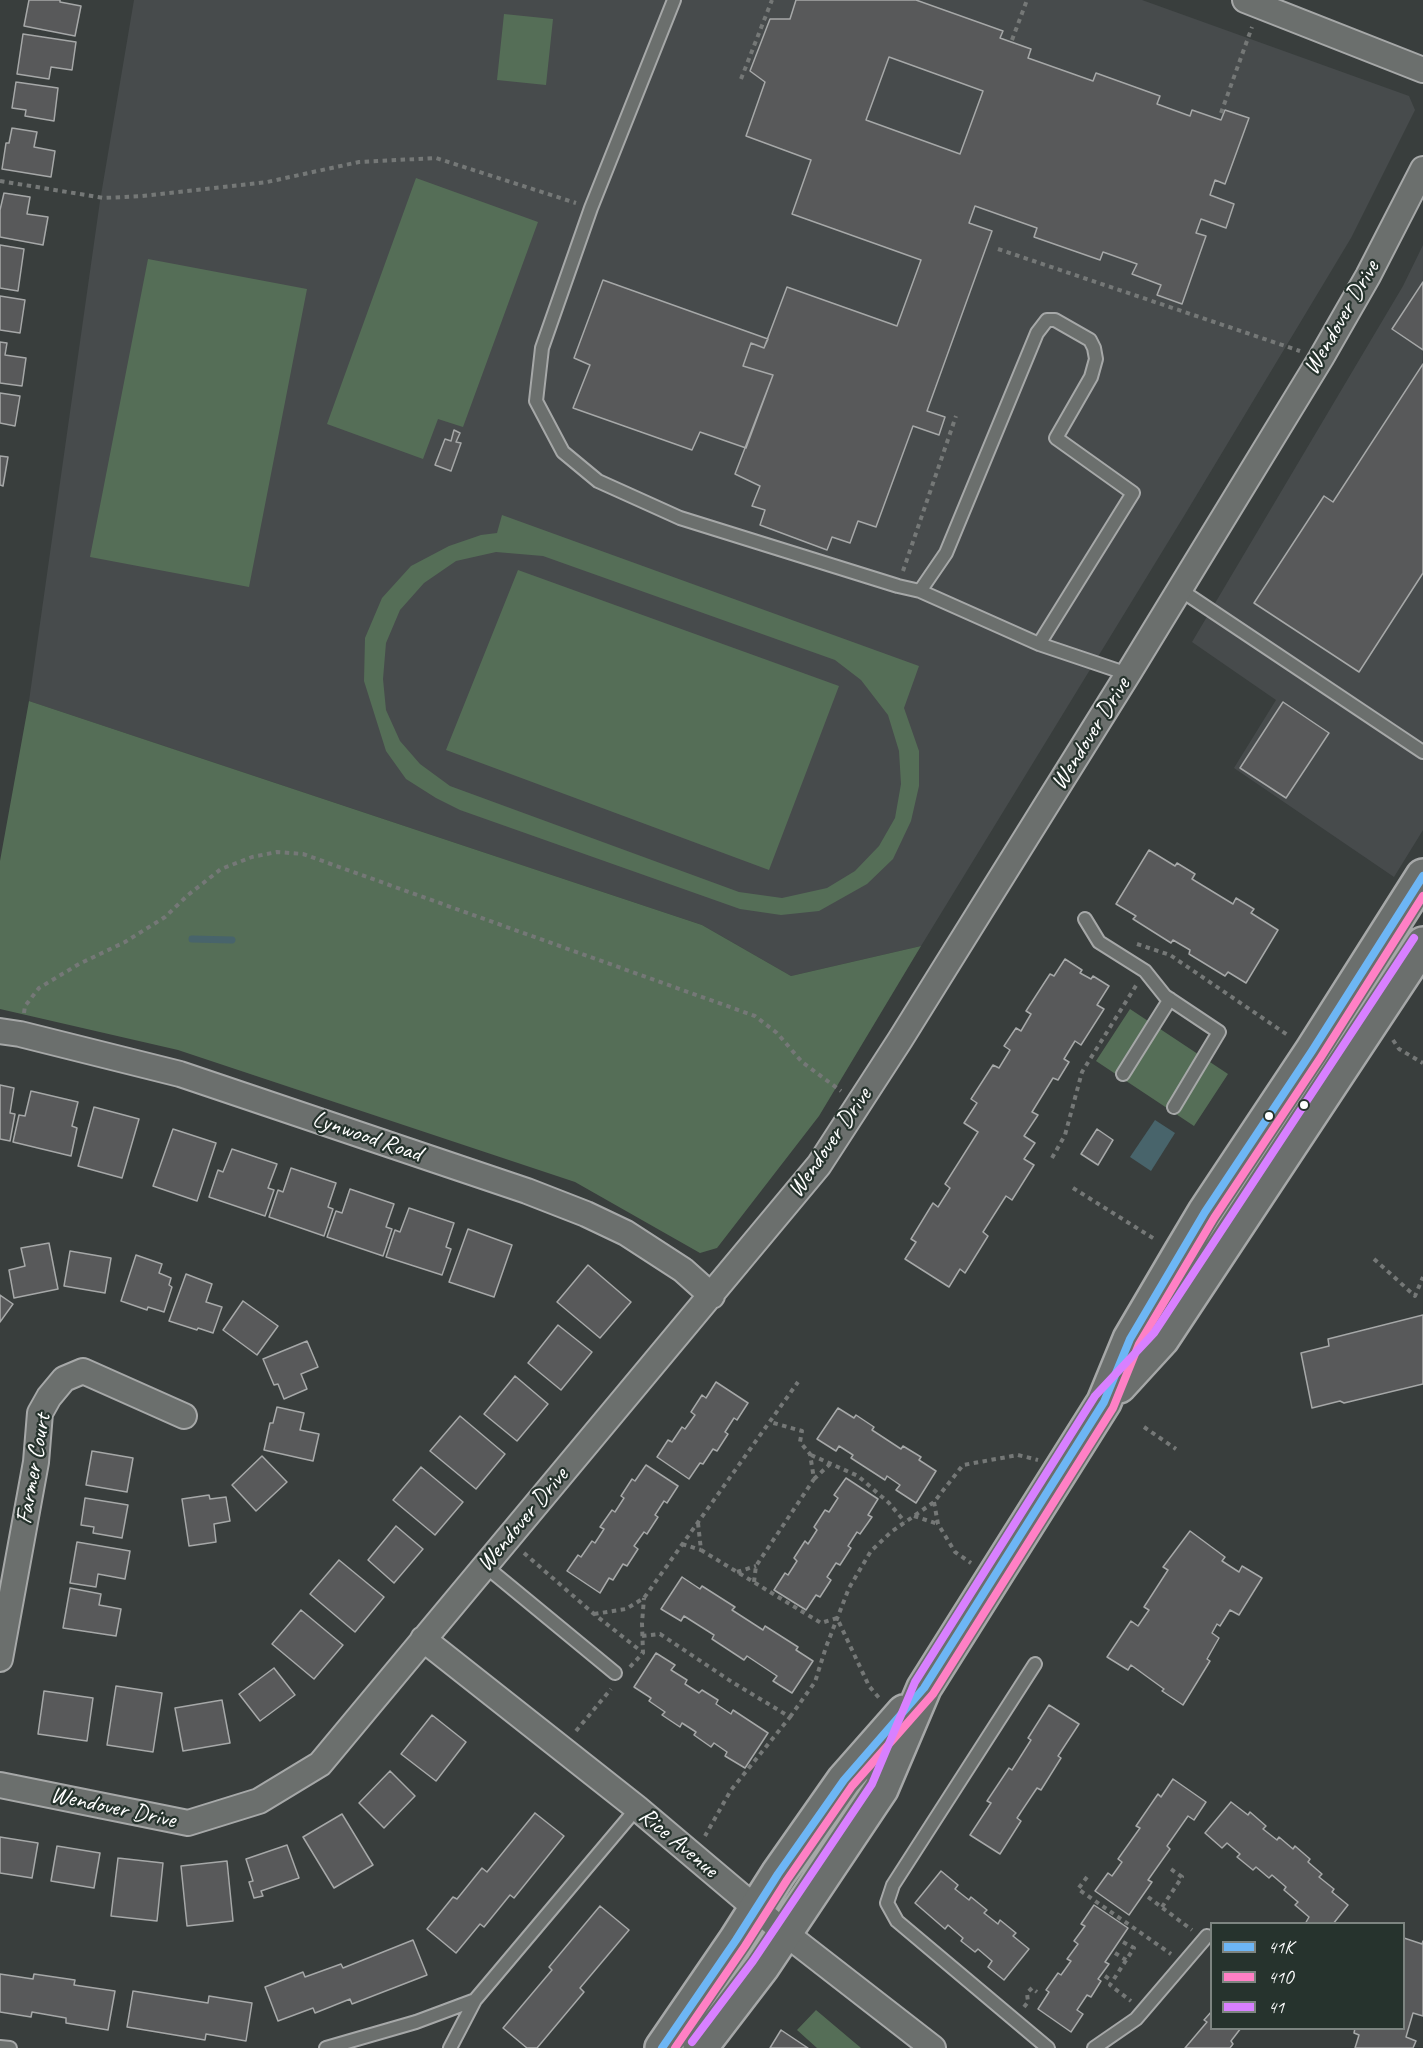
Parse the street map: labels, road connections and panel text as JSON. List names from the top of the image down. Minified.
{"streets":{"street":["Wendover Drive","Lynwood Road","Farmer Court","Rice Avenue"]},"crossings":[["Wendover Drive","Lynwood Road"],["Wendover Drive","Rice Avenue"]],"lines":["transit line 41K","transit line 41O","transit line 41"],"legend":["41K","41O","41"]}
